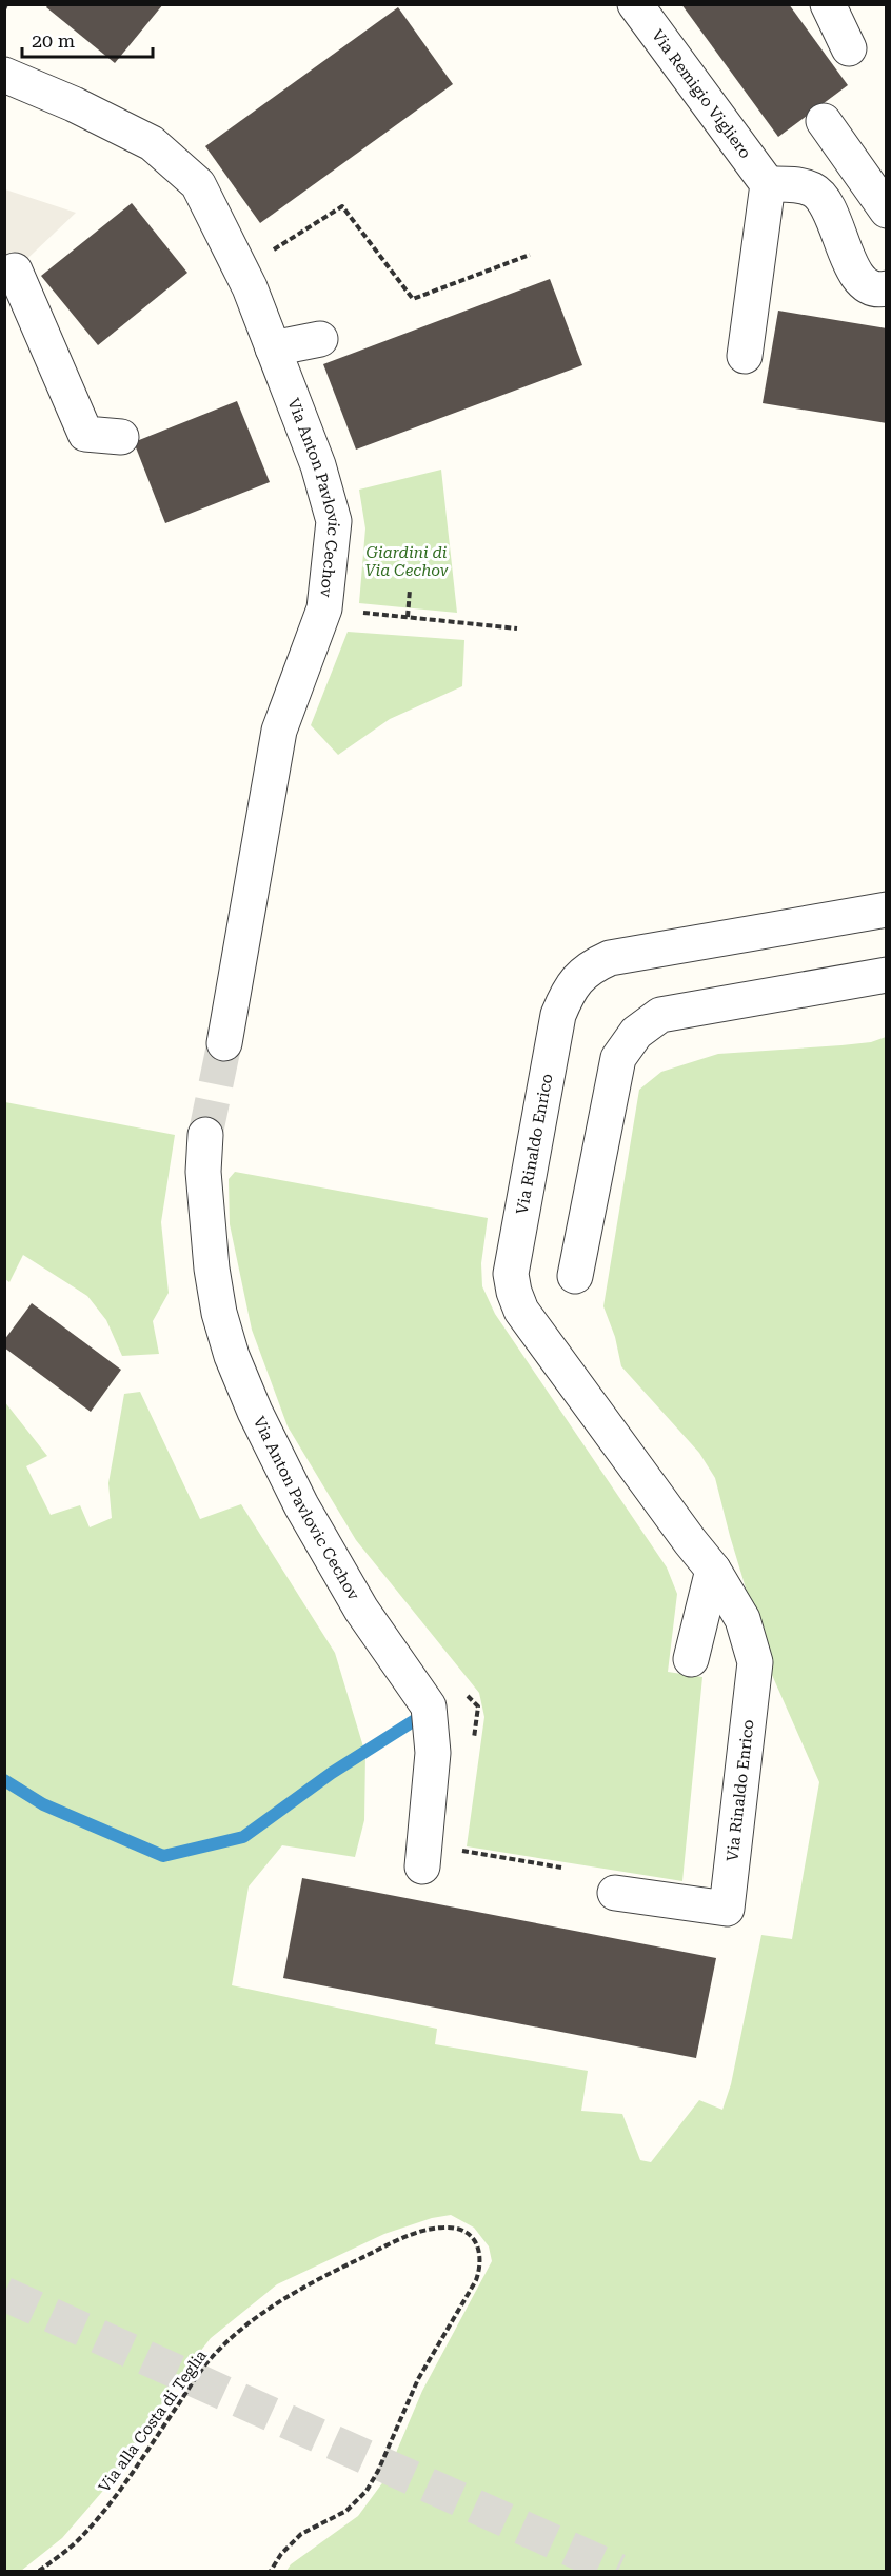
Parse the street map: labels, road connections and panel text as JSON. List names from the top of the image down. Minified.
{"streets":{"street":["Via Remigio Vigliero","Via Anton Pavlovic Cechov","Via Rinaldo Enrico"],"path":["Via alla Costa di Teglia"]},"parks":["Giardini di Via Cechov"],"scale_bar":"20 m"}
